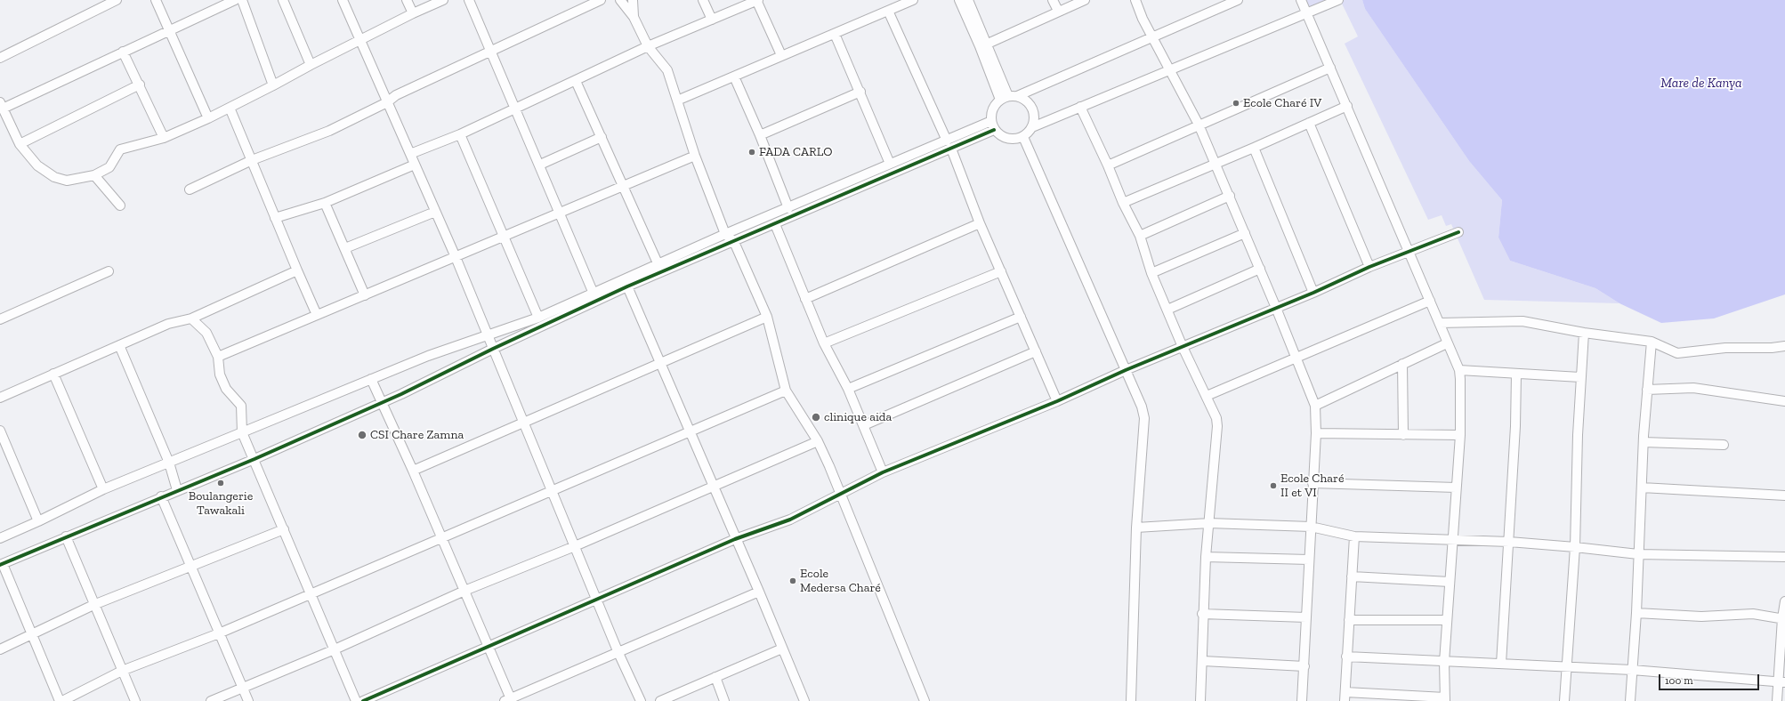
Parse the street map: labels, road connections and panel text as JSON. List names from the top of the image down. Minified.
{"water":["Mare de Kanya"],"places":["Ecole Charé IV","FADA CARLO","clinique aida","CSI Chare Zamna","Boulangerie Tawakali","Ecole Charé II et VI","Ecole Medersa Charé"],"scale_bar":"100 m"}
